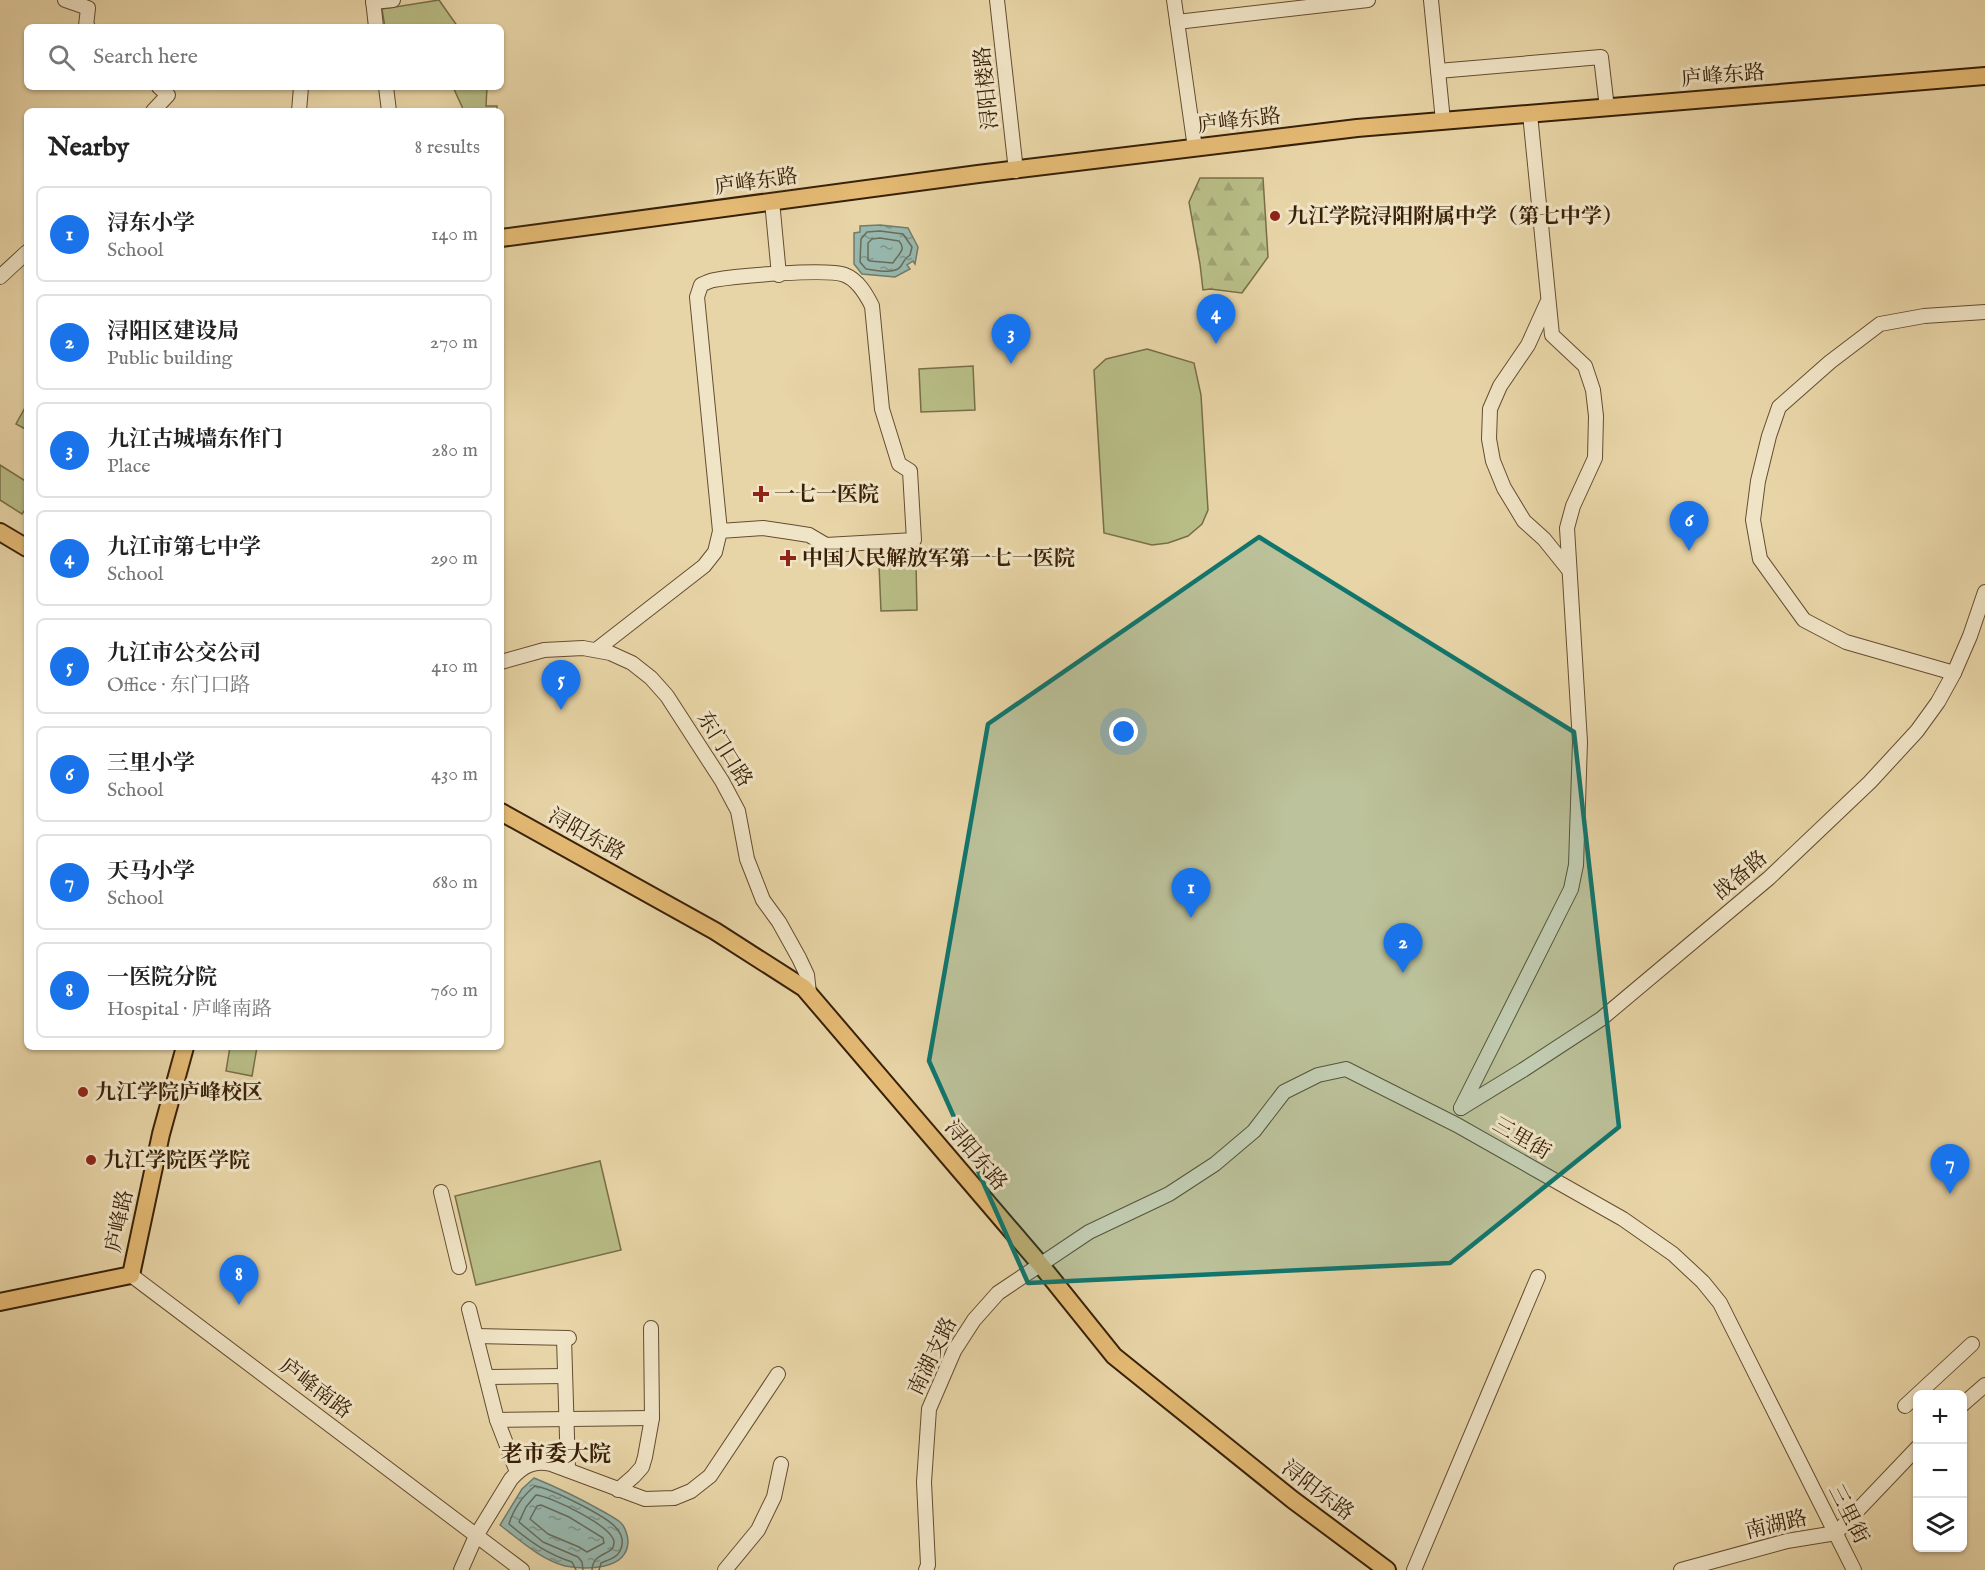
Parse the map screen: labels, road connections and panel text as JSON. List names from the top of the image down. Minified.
{"streets":{"main road":["庐峰东路","浔阳东路","庐峰路"],"street":["浔阳楼路","东门口路","战备路","三里街","南湖支路","庐峰南路","南湖路"]},"crossings":[["庐峰东路","浔阳楼路"],["东门口路","浔阳东路"],["浔阳东路","三里街"],["浔阳东路","南湖支路"],["战备路","三里街"],["三里街","南湖支路"],["三里街","南湖路"],["庐峰路","庐峰南路"]],"districts":["老市委大院"],"places":{"other":["九江学院浔阳附属中学（第七中学）","九江学院庐峰校区","九江学院医学院"],"health":["一七一医院","中国人民解放军第一七一医院"]},"page":{"search":"Search here","heading":["Nearby","8 results"],"list":[{"mark":"1","name":"浔东小学","note":"School","value":"140 m"},{"mark":"2","name":"浔阳区建设局","note":"Public building","value":"270 m"},{"mark":"3","name":"九江古城墙东作门","note":"Place","value":"280 m"},{"mark":"4","name":"九江市第七中学","note":"School","value":"290 m"},{"mark":"5","name":"九江市公交公司","note":"Office · 东门口路","value":"410 m"},{"mark":"6","name":"三里小学","note":"School","value":"430 m"},{"mark":"7","name":"天马小学","note":"School","value":"680 m"},{"mark":"8","name":"一医院分院","note":"Hospital · 庐峰南路","value":"760 m"}],"pins":["4","3","6","5","1","2","7","8"],"map_buttons":["+","−"]}}
